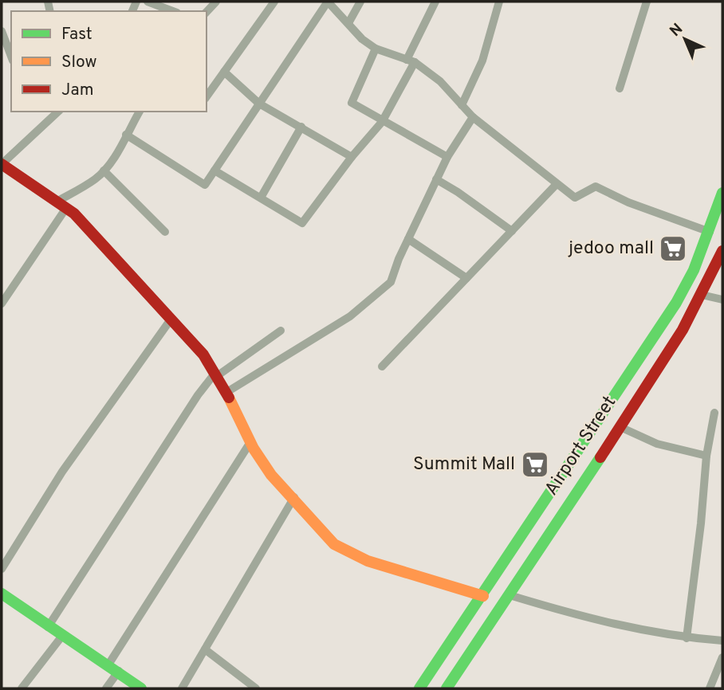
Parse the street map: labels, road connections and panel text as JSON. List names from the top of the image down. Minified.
{"streets":{"main road":["Airport Street"]},"places":{"supermarket":["jedoo mall","Summit Mall"]},"legend":["Fast","Slow","Jam"],"north":"top left"}
